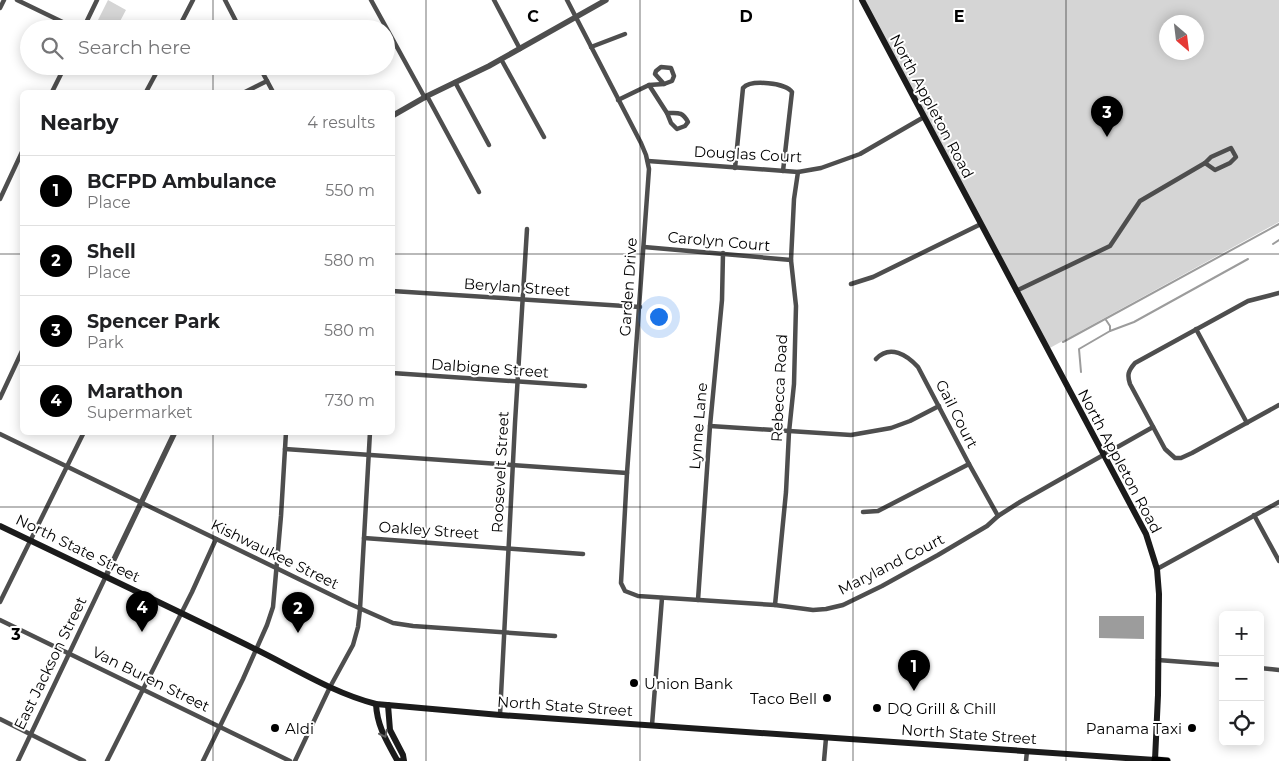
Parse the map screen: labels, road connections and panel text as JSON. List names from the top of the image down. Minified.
{"streets":{"main road":["North Appleton Road","North State Street"],"street":["Douglas Court","Carolyn Court","Berylan Street","Garden Drive","Dalbigne Street","Rebecca Road","Gail Court","Lynne Lane","Roosevelt Street","Oakley Street","Kishwaukee Street","Maryland Court","East Jackson Street","Van Buren Street"]},"crossings":[["North Appleton Road","Douglas Court"],["North Appleton Road","North State Street"],["North Appleton Road","Maryland Court"],["Douglas Court","Garden Drive"],["Douglas Court","Rebecca Road"],["Carolyn Court","Garden Drive"],["Carolyn Court","Rebecca Road"],["Carolyn Court","Lynne Lane"],["Berylan Street","Garden Drive"],["Berylan Street","Roosevelt Street"],["Garden Drive","Maryland Court"],["Dalbigne Street","Roosevelt Street"],["Rebecca Road","Maryland Court"],["Gail Court","Maryland Court"],["Lynne Lane","Maryland Court"],["Roosevelt Street","Oakley Street"],["Roosevelt Street","North State Street"],["Roosevelt Street","Kishwaukee Street"],["North State Street","East Jackson Street"],["East Jackson Street","Van Buren Street"]],"places":["Union Bank","Taco Bell","DQ Grill & Chill","Aldi","Panama Taxi"],"north":"bottom right","page":{"search":"Search here","heading":["Nearby","4 results"],"pins":["3","4","2","1"],"list":[{"mark":"1","name":"BCFPD Ambulance","note":"Place","value":"550 m"},{"mark":"2","name":"Shell","note":"Place","value":"580 m"},{"mark":"3","name":"Spencer Park","note":"Park","value":"580 m"},{"mark":"4","name":"Marathon","note":"Supermarket","value":"730 m"}],"map_buttons":["+","−"]},"grid":{"columns":["C","D","E"],"rows":["3"]}}
